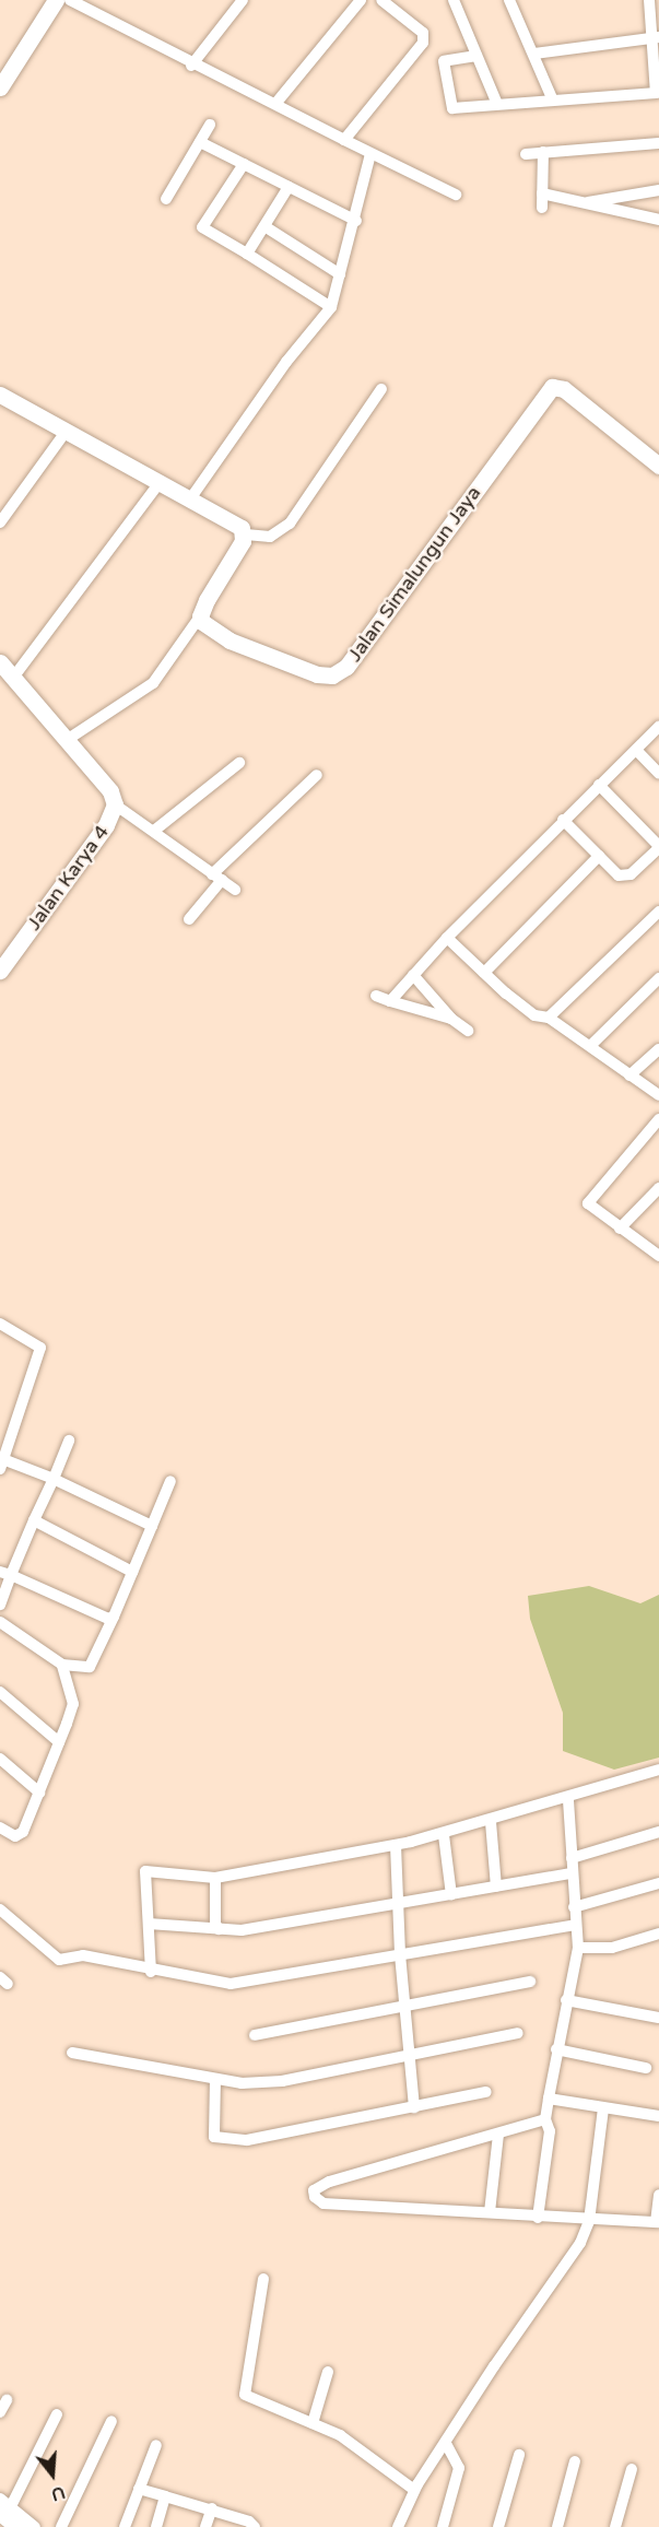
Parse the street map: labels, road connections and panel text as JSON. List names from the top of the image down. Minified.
{"streets":{"street":["Jalan Simalungun Jaya","Jalan Karya 4"]},"north":"bottom"}
